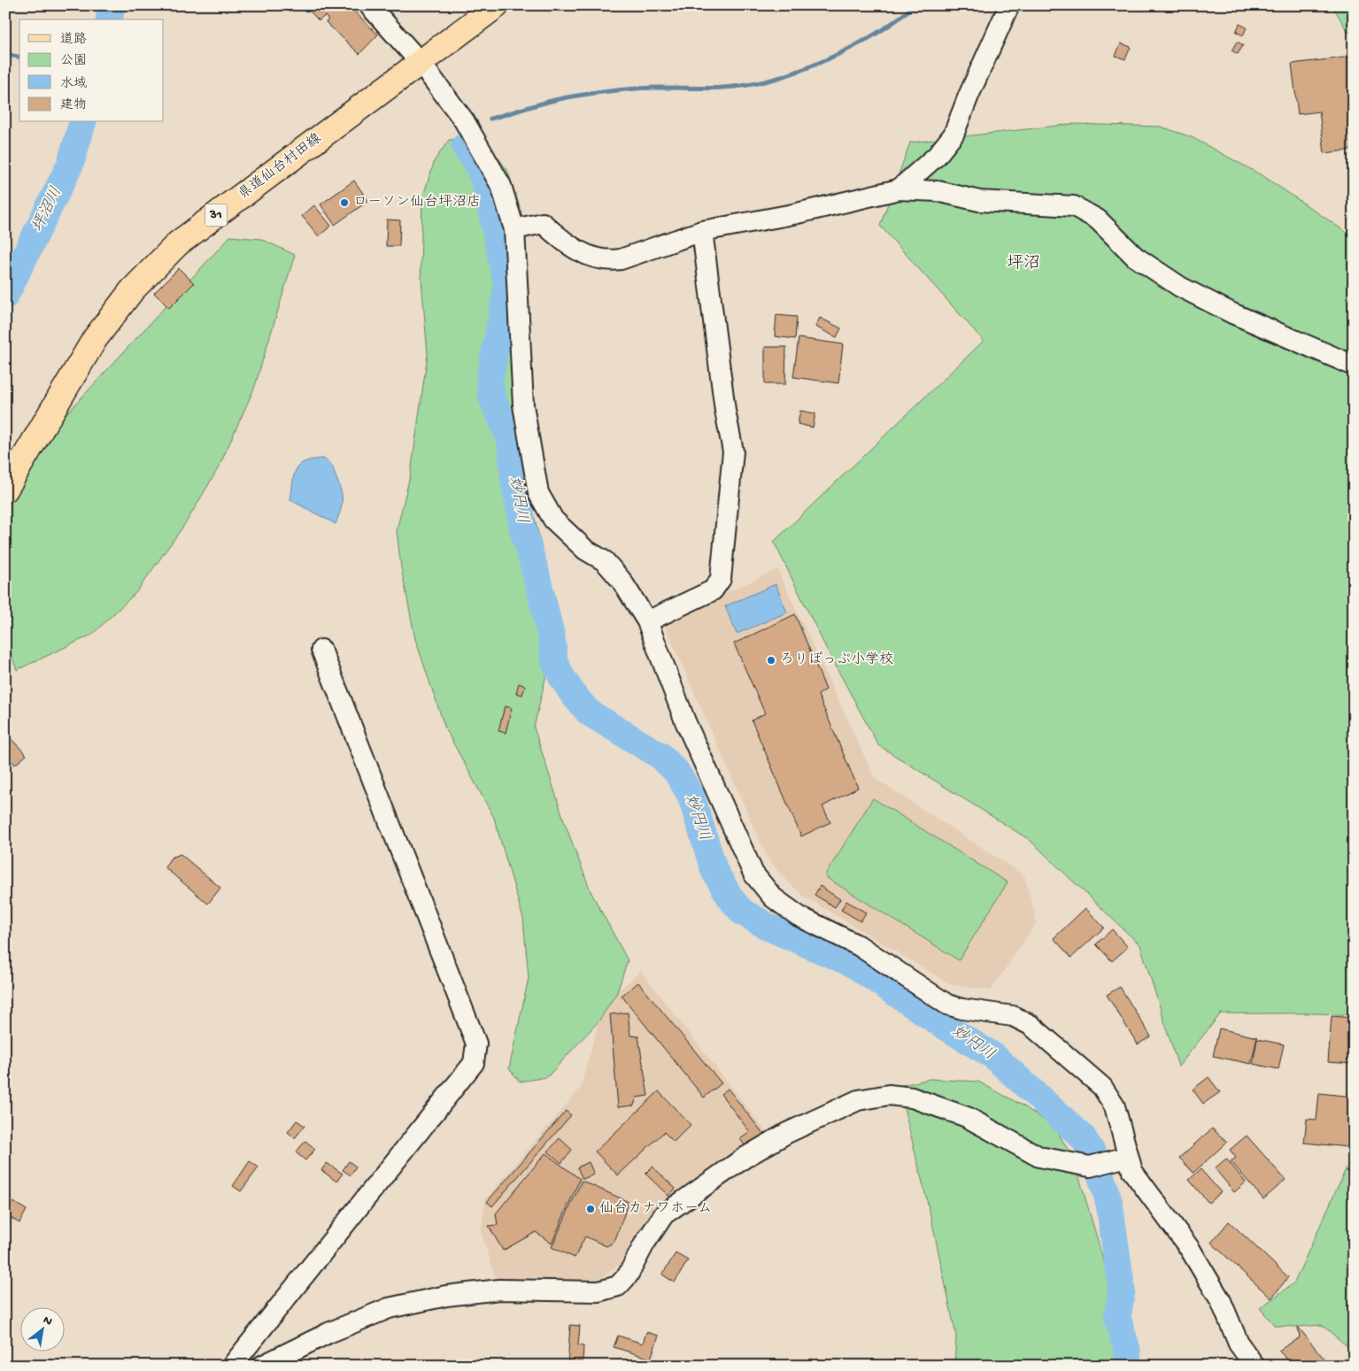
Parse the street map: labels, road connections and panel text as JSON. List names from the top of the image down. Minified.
{"streets":{"main road":["県道仙台村田線","31"]},"districts":["坪沼"],"water":["坪沼川","妙円川"],"places":["ローソン仙台坪沼店","ろりぽっぷ小学校","仙台カナワホーム"],"legend":["道路","公園","水域","建物"],"north":"top right"}
